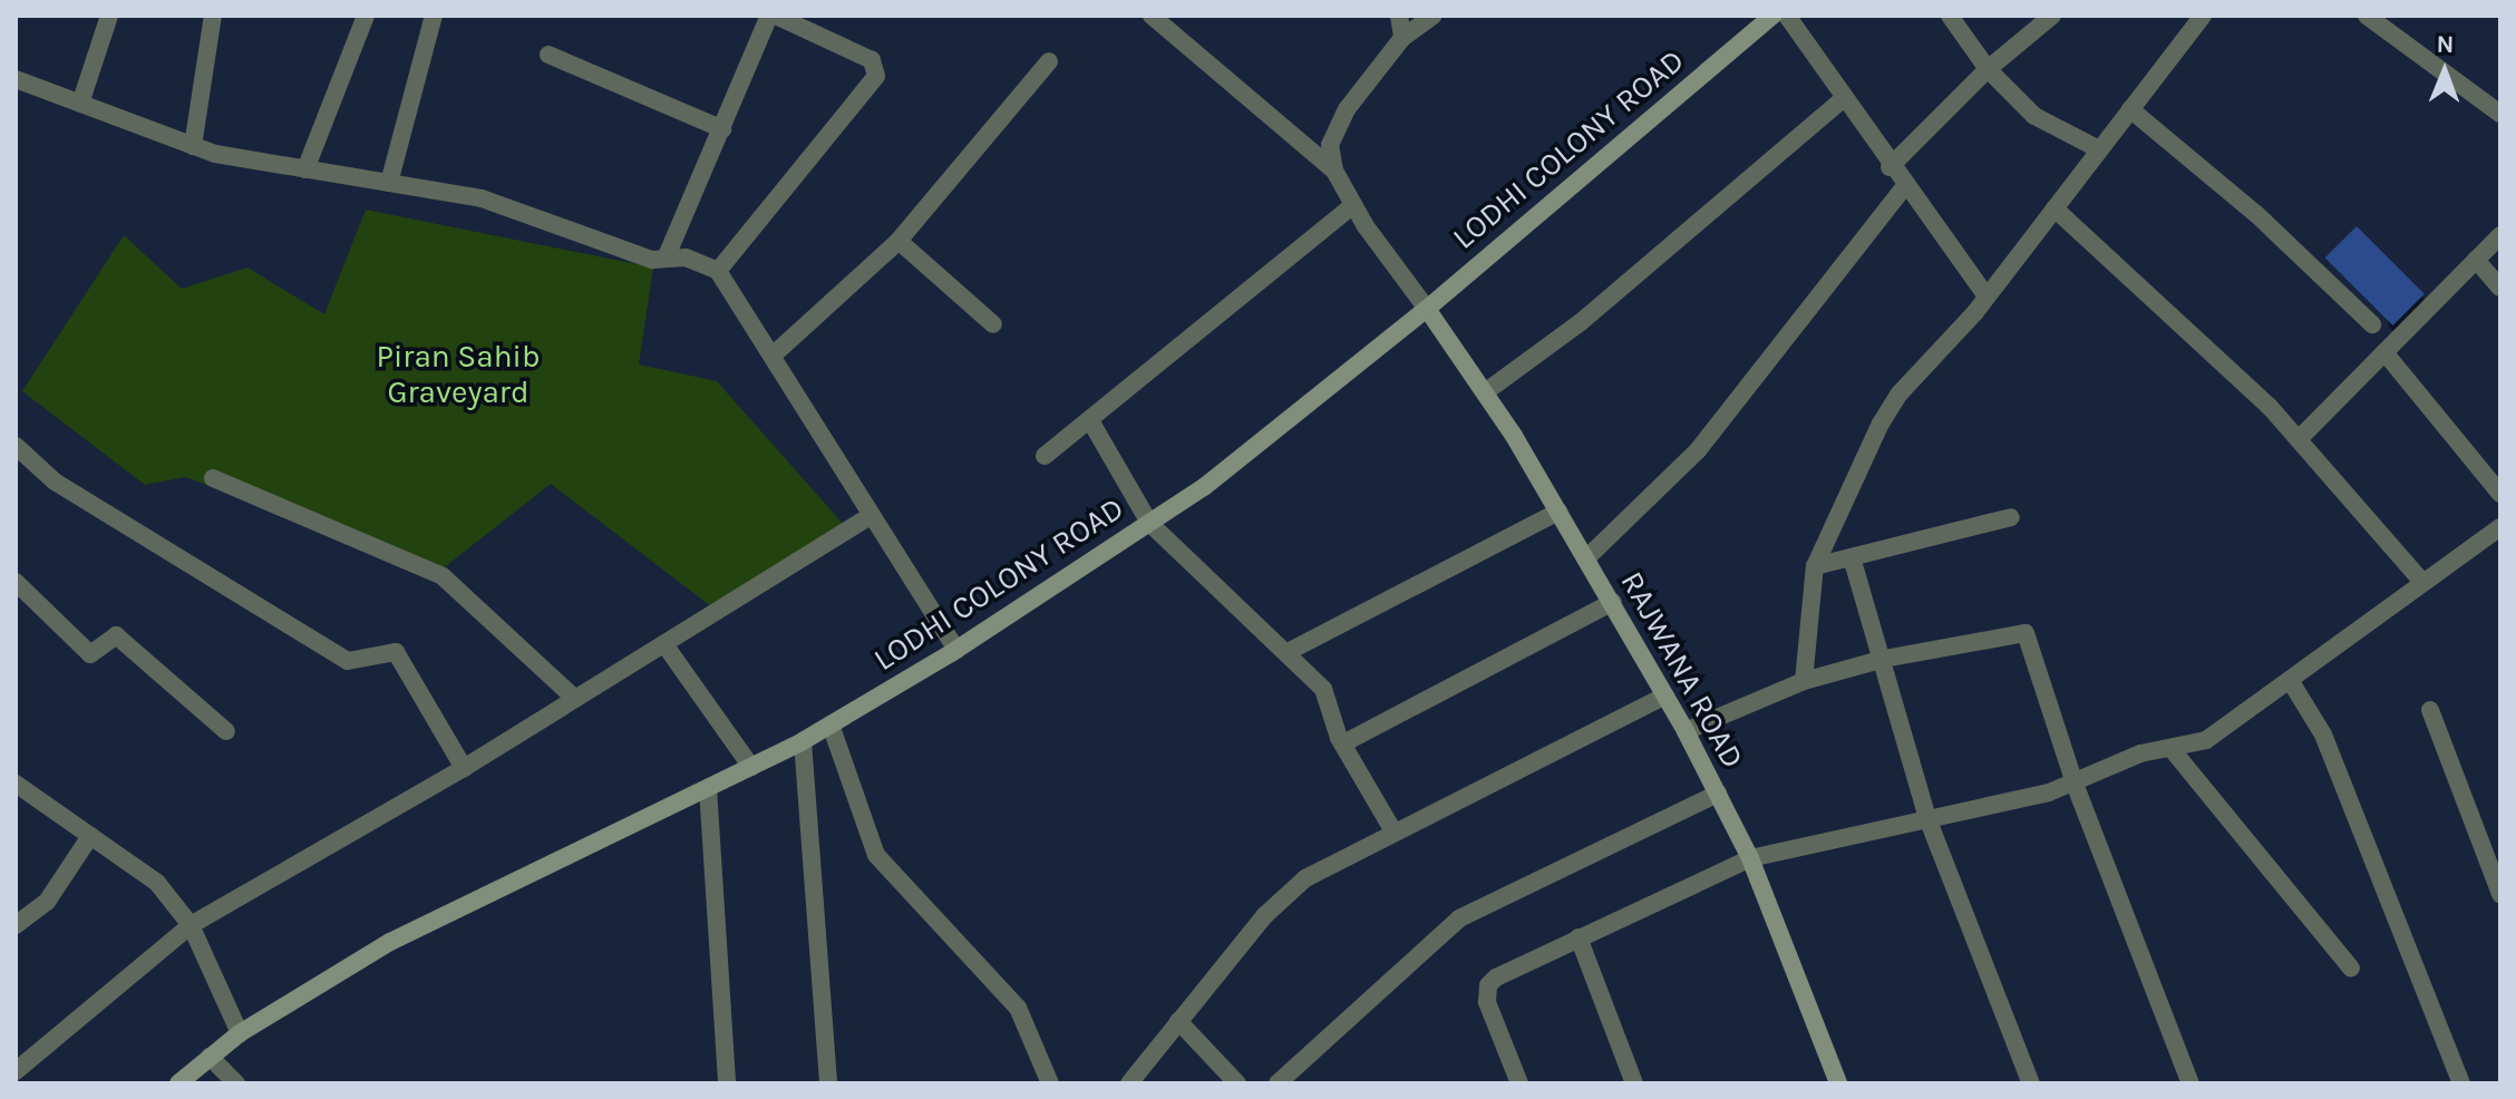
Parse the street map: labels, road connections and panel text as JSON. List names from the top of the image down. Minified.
{"streets":{"main road":["LODHI COLONY ROAD","RAJWANA ROAD"]},"crossings":[["LODHI COLONY ROAD","RAJWANA ROAD"]],"parks":["Piran Sahib Graveyard"],"north":"top"}
